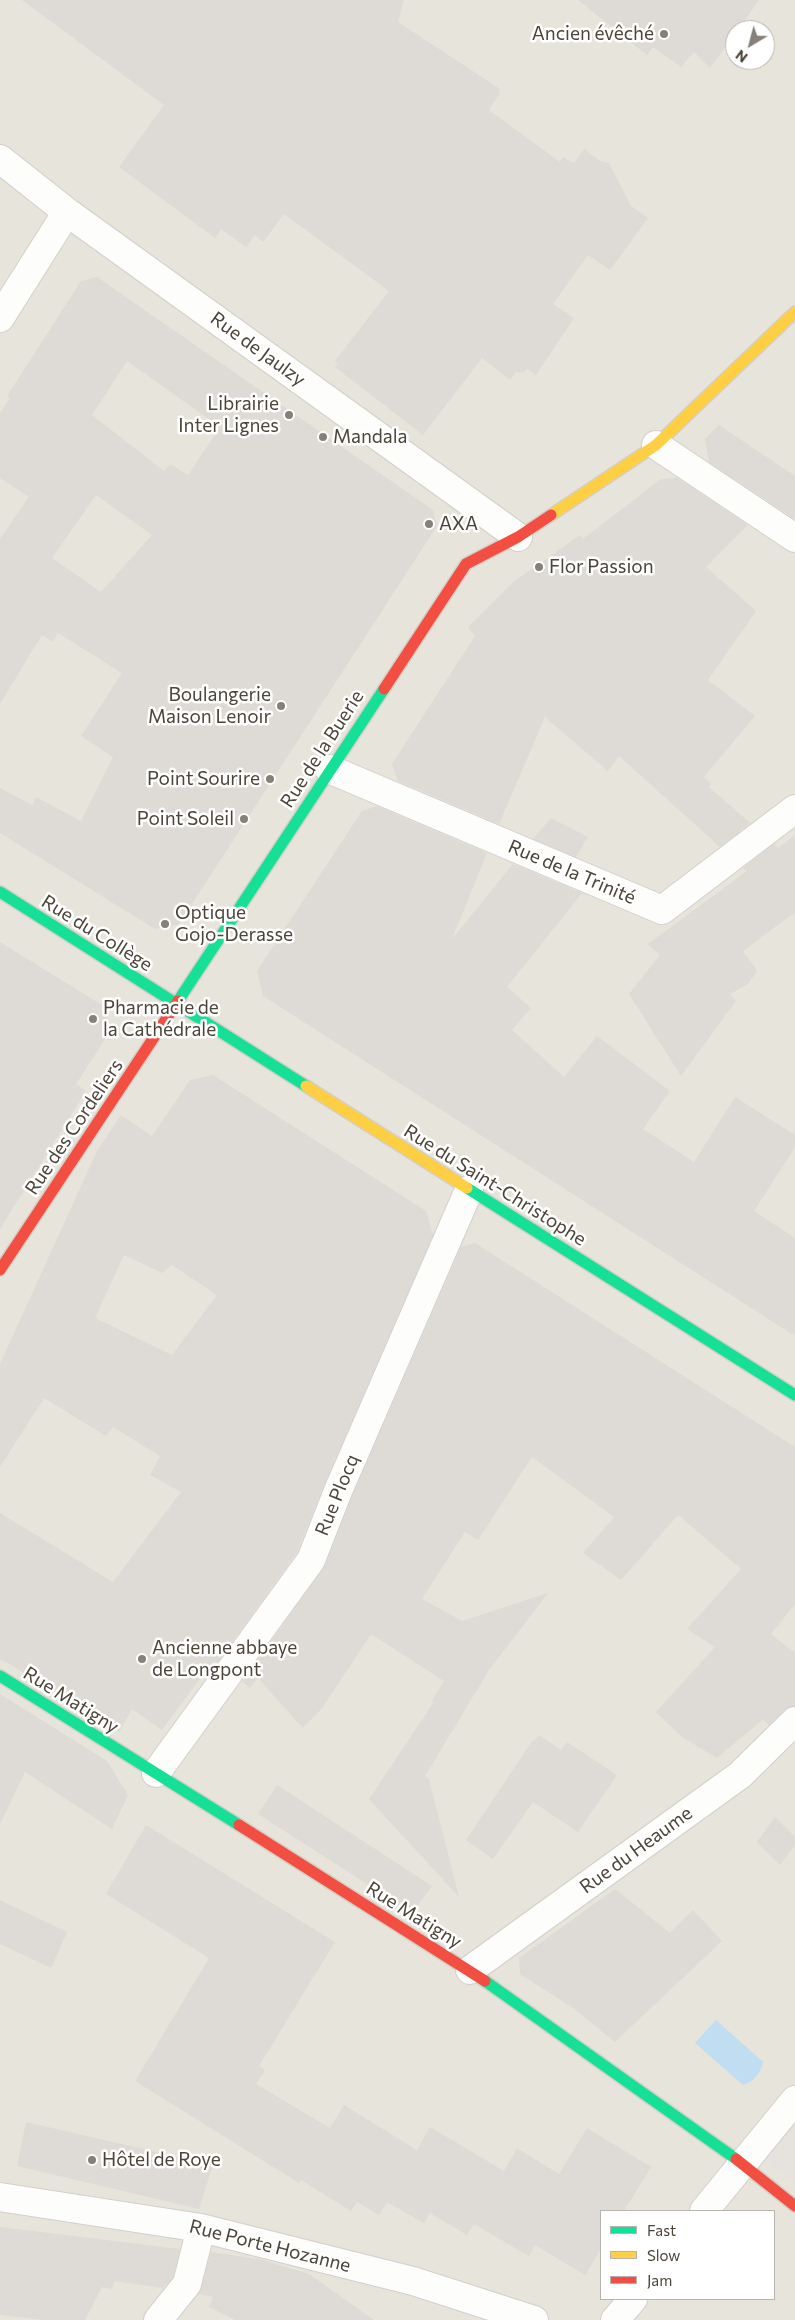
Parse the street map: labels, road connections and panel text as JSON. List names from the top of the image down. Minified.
{"streets":{"street":["Rue de Jaulzy","Rue de la Buerie","Rue de la Trinité","Rue du Collège","Rue des Cordeliers","Rue du Saint-Christophe","Rue Plocq","Rue Matigny","Rue du Heaume","Rue Porte Hozanne"]},"crossings":[["Rue de Jaulzy","Rue de la Buerie"],["Rue de la Buerie","Rue de la Trinité"],["Rue de la Buerie","Rue du Collège"],["Rue de la Buerie","Rue des Cordeliers"],["Rue de la Buerie","Rue du Saint-Christophe"],["Rue du Collège","Rue des Cordeliers"],["Rue du Collège","Rue du Saint-Christophe"],["Rue des Cordeliers","Rue du Saint-Christophe"],["Rue du Saint-Christophe","Rue Plocq"],["Rue Plocq","Rue Matigny"],["Rue Matigny","Rue du Heaume"]],"places":["Ancien évêché","Librairie Inter Lignes","Mandala","AXA","Flor Passion","Boulangerie Maison Lenoir","Point Sourire","Point Soleil","Optique Gojo-Derasse","Pharmacie de la Cathédrale","Ancienne abbaye de Longpont","Hôtel de Roye"],"legend":["Fast","Slow","Jam"],"north":"bottom left"}
